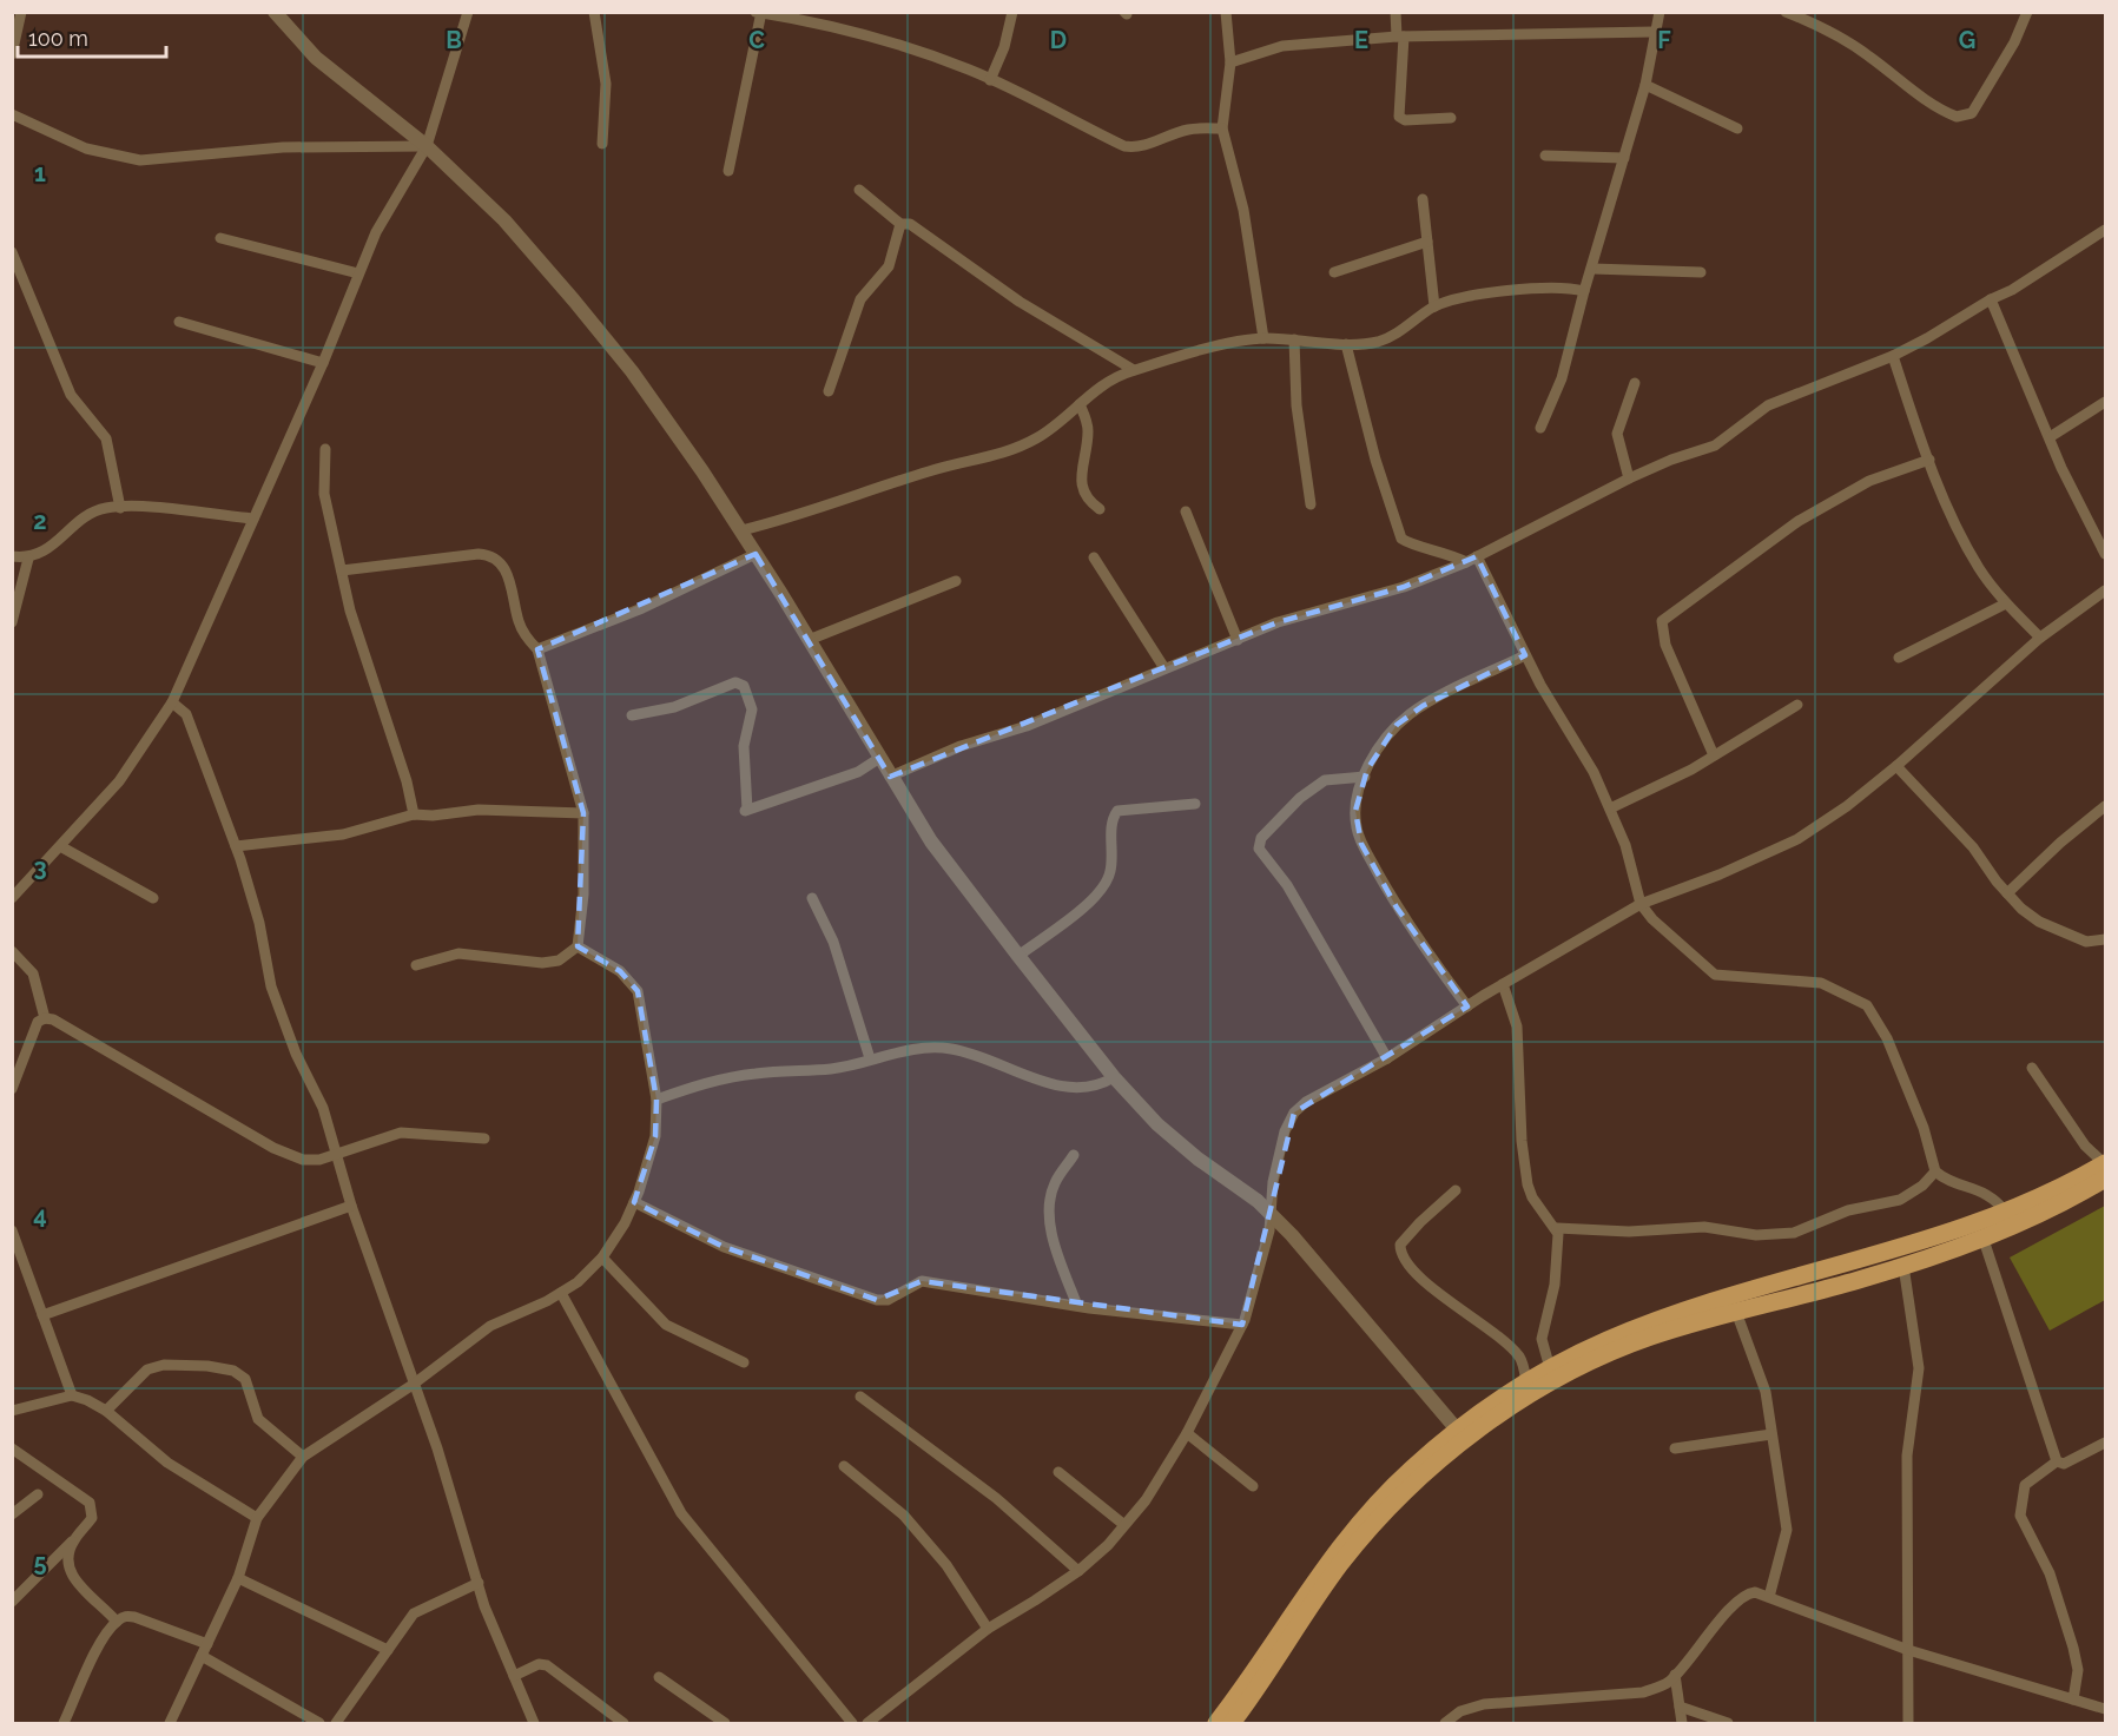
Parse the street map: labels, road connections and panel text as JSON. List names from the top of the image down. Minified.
{"scale_bar":"100 m","grid":{"columns":["B","C","D","E","F","G"],"rows":["1","2","3","4","5"]}}
